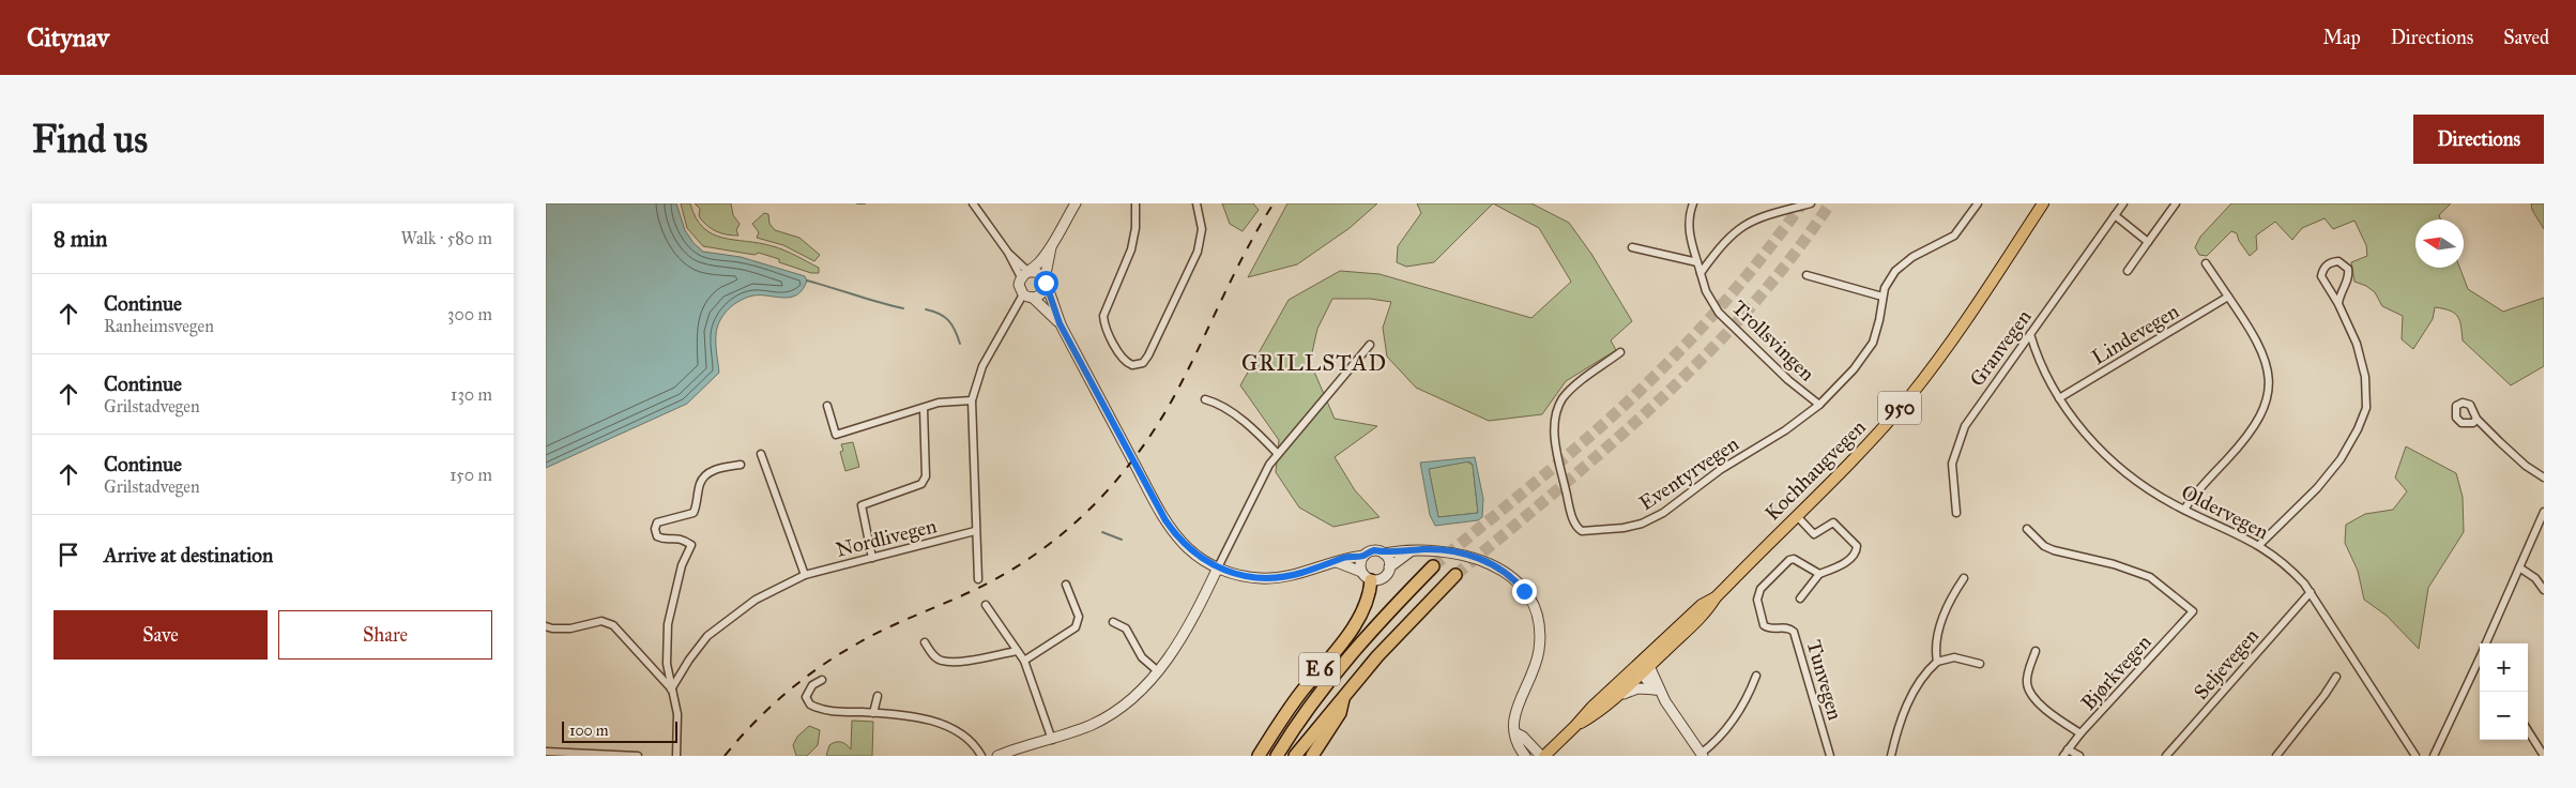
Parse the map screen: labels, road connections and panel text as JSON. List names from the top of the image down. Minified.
{"streets":{"highway":["E 6"],"main road":["950","Kochhaugvegen"],"street":["Lindevegen","Trollsvingen","Granvegen","Eventyrvegen","Oldervegen","Nordlivegen","Seljevegen","Bjørkvegen","Tunvegen"]},"crossings":[["Lindevegen","Oldervegen"],["Trollsvingen","Eventyrvegen"],["Granvegen","Oldervegen"],["Oldervegen","Seljevegen"]],"districts":["GRILLSTAD"],"scale_bar":"100 m","north":"left","page":{"header":"Citynav","nav":["Map","Directions","Saved"],"buttons":["Directions",["Save","Share"]],"title":"Find us","heading":["8 min","Walk · 580 m"],"list":[["Continue","Ranheimsvegen","300 m"],["Continue","Grilstadvegen","130 m"],["Continue","Grilstadvegen","150 m"],"Arrive at destination"],"map_buttons":["+","−"],"scale":"100 m"}}
